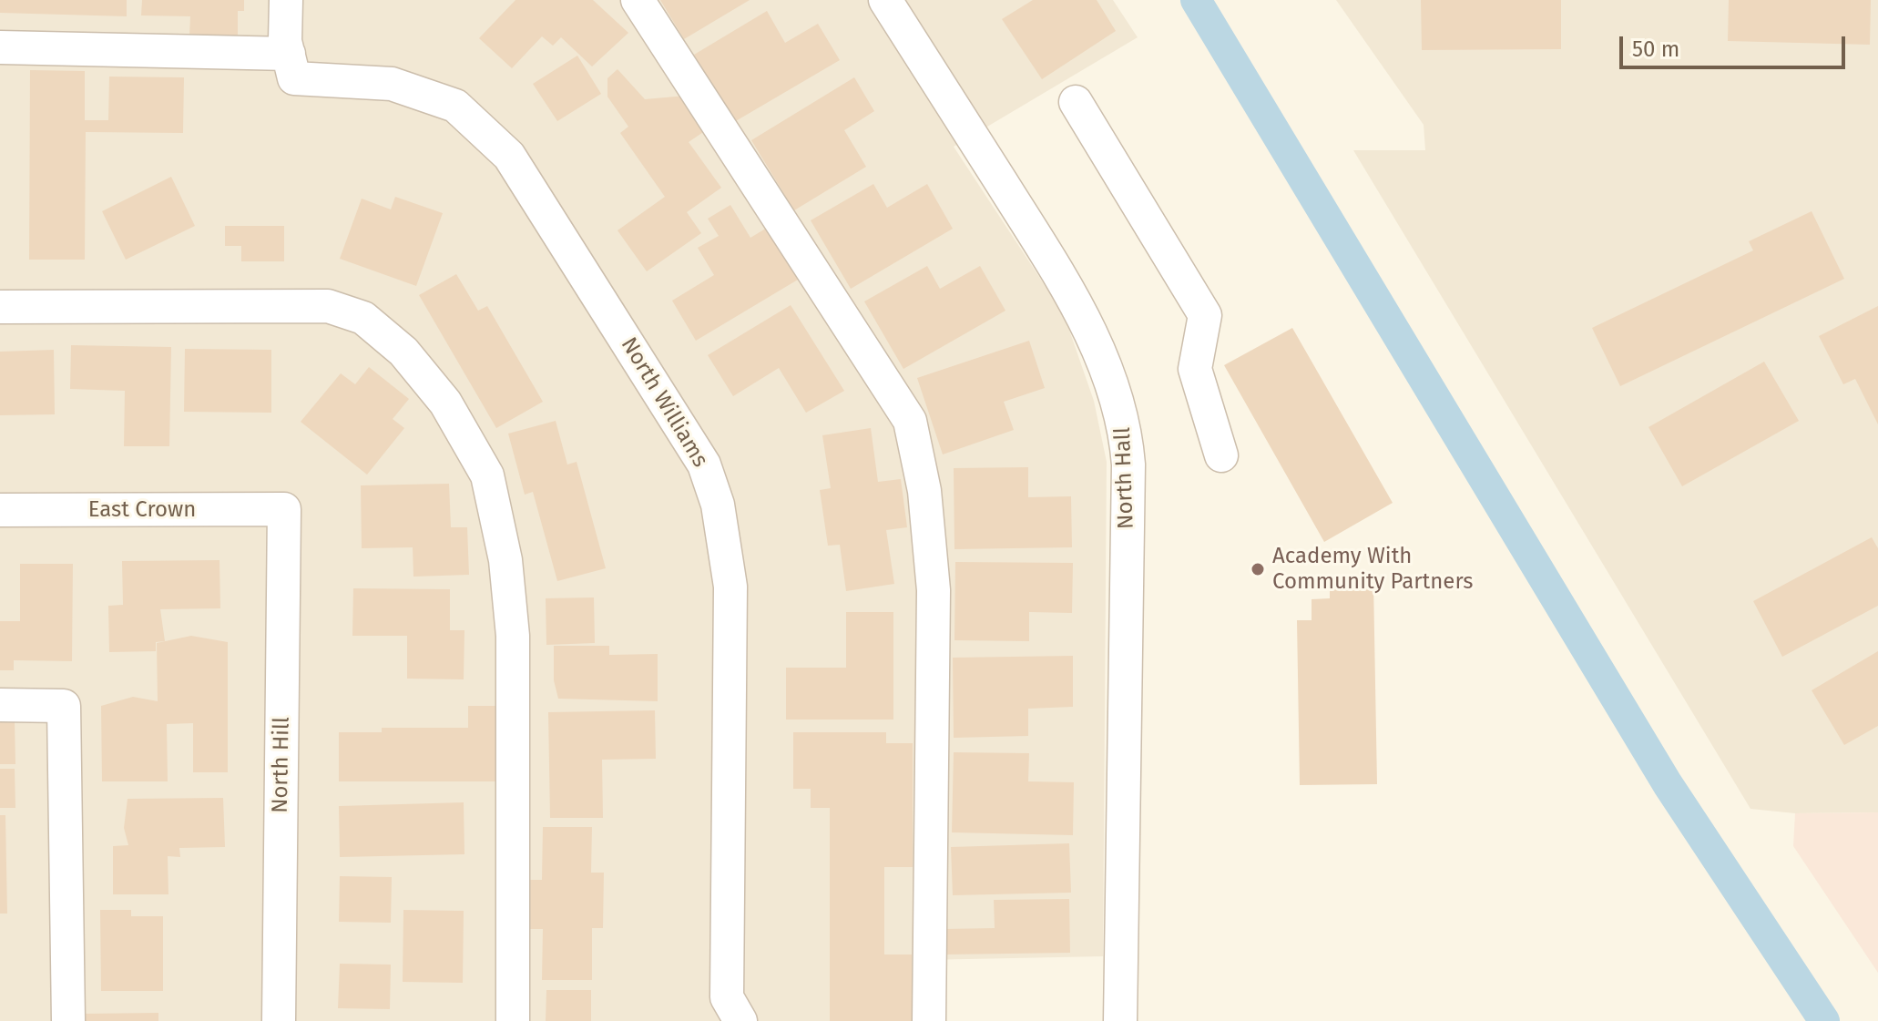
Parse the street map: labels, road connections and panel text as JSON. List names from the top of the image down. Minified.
{"streets":{"street":["North Williams","North Hall","East Crown","North Hill"]},"crossings":[["East Crown","North Hill"]],"places":["Academy With Community Partners"],"scale_bar":"50 m"}
